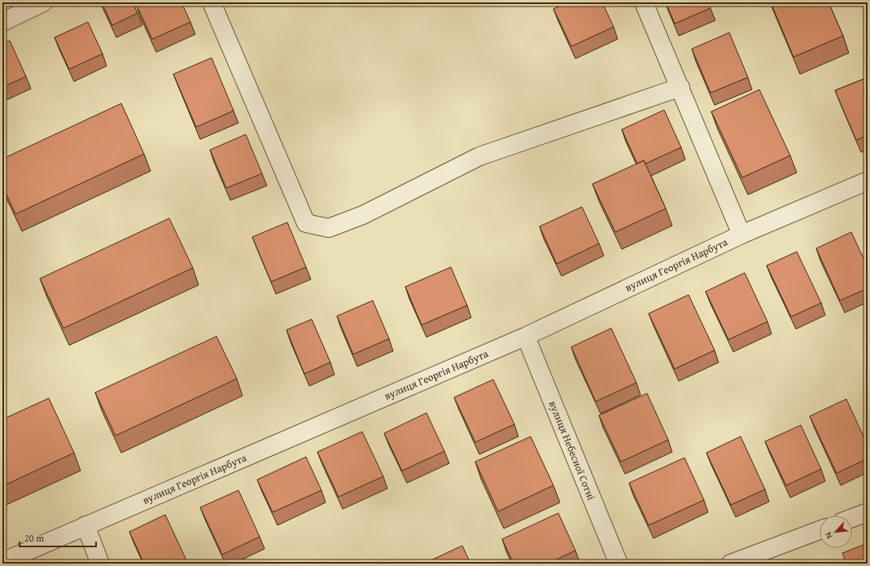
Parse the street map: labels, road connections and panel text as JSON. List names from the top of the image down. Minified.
{"streets":{"street":["вулиця Георгія Нарбута","вулиця Небесної Сотні"]},"crossings":[["вулиця Георгія Нарбута","вулиця Небесної Сотні"]],"scale_bar":"20 m","north":"bottom left"}
